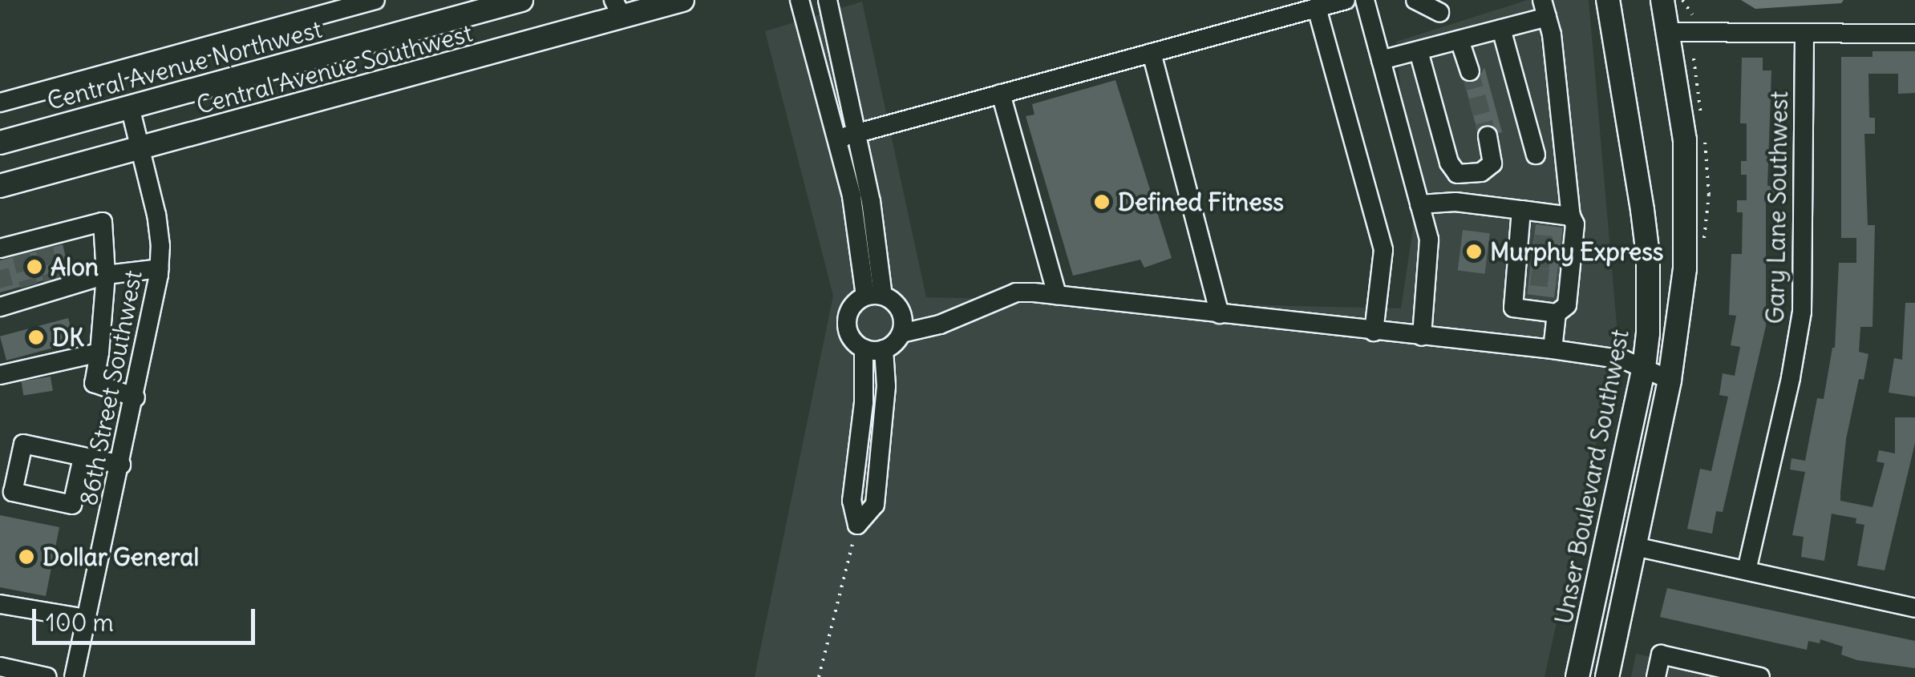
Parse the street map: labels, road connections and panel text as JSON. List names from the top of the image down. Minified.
{"streets":{"main road":["Central Avenue Northwest","Central Avenue Southwest","Unser Boulevard Southwest"],"street":["Gary Lane Southwest","86th Street Southwest"]},"crossings":[["Central Avenue Northwest","86th Street Southwest"],["Central Avenue Southwest","86th Street Southwest"]],"places":["Defined Fitness","Murphy Express","Alon","DK","Dollar General"],"scale_bar":"100 m"}
